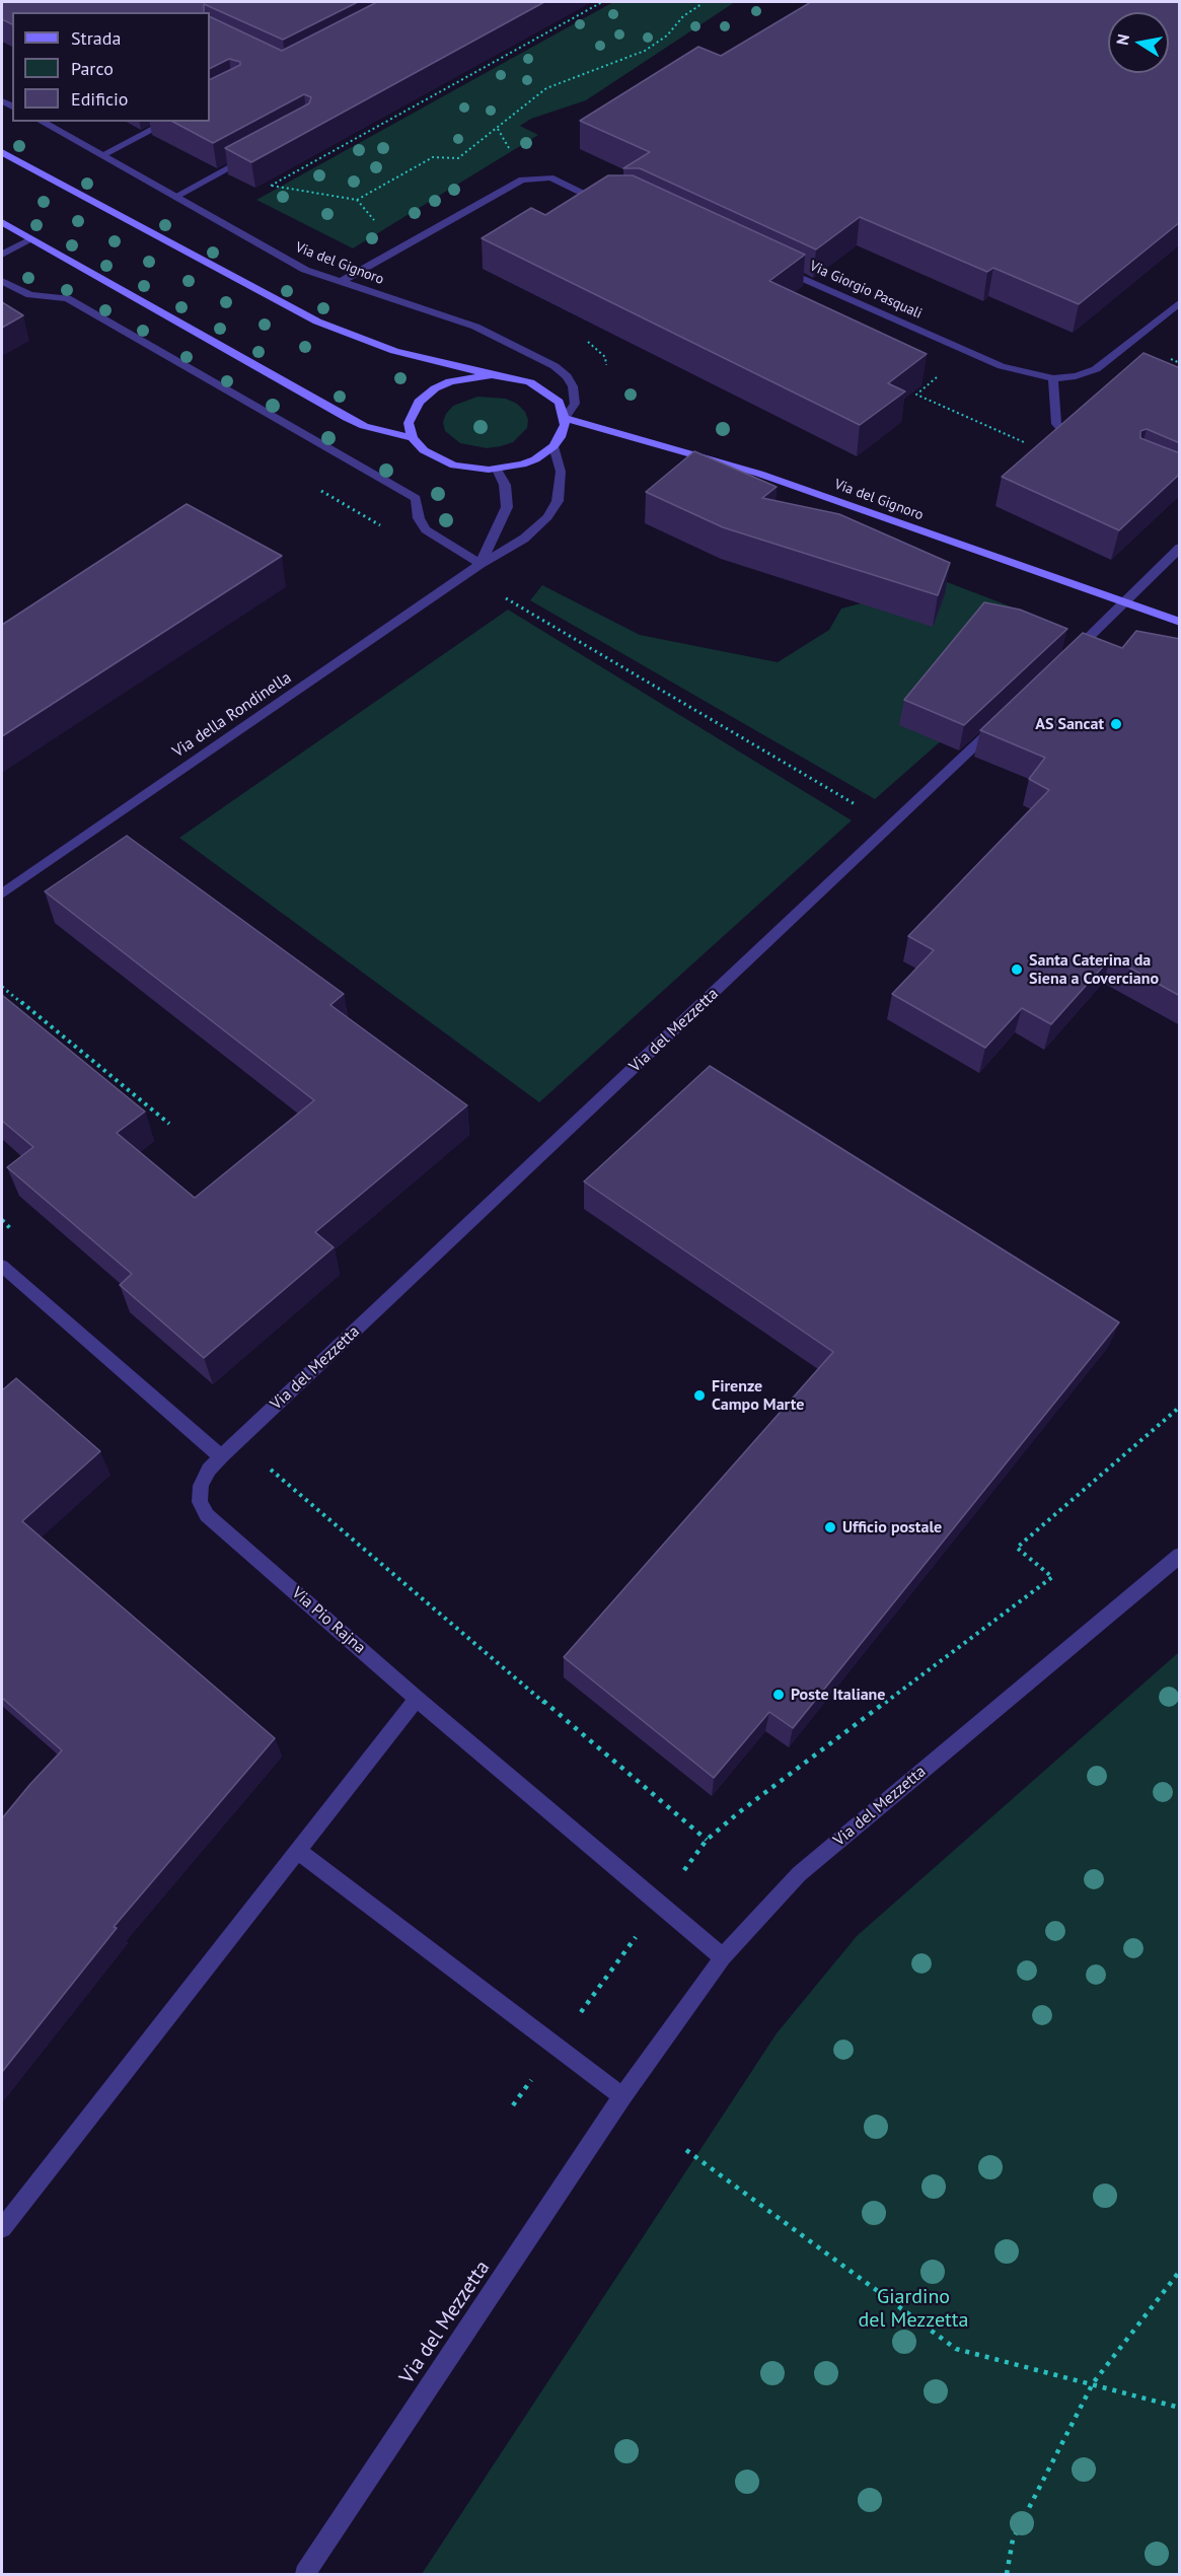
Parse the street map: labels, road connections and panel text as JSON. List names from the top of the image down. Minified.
{"streets":{"main road":["Via del Gignoro"],"street":["Via Giorgio Pasquali","Via della Rondinella","Via del Mezzetta","Via Pio Rajna"]},"crossings":[["Via del Gignoro","Via della Rondinella"],["Via del Mezzetta","Via Pio Rajna"]],"parks":["Giardino del Mezzetta"],"places":["AS Sancat","Santa Caterina da Siena a Coverciano","Firenze Campo Marte","Ufficio postale","Poste Italiane"],"legend":["Strada","Parco","Edificio"],"north":"left"}
